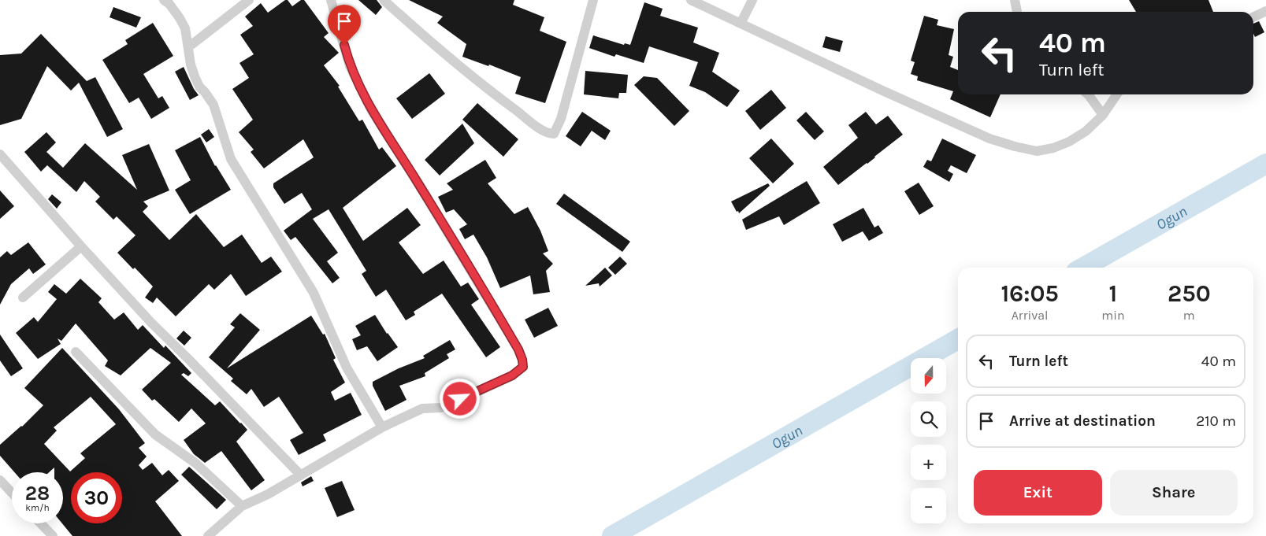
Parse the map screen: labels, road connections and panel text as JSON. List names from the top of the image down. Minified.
{"water":["Ogun"],"north":"bottom","page":{"turn":["40 m","Turn left"],"eta":["16:05","Arrival","1","min","250","m"],"list":[{"name":"Turn left","value":"40 m"},{"name":"Arrive at destination","value":"210 m"}],"map_buttons":["+","−"],"buttons":["Exit","Share"],"speed":"28 km/h","limit":"30"}}
